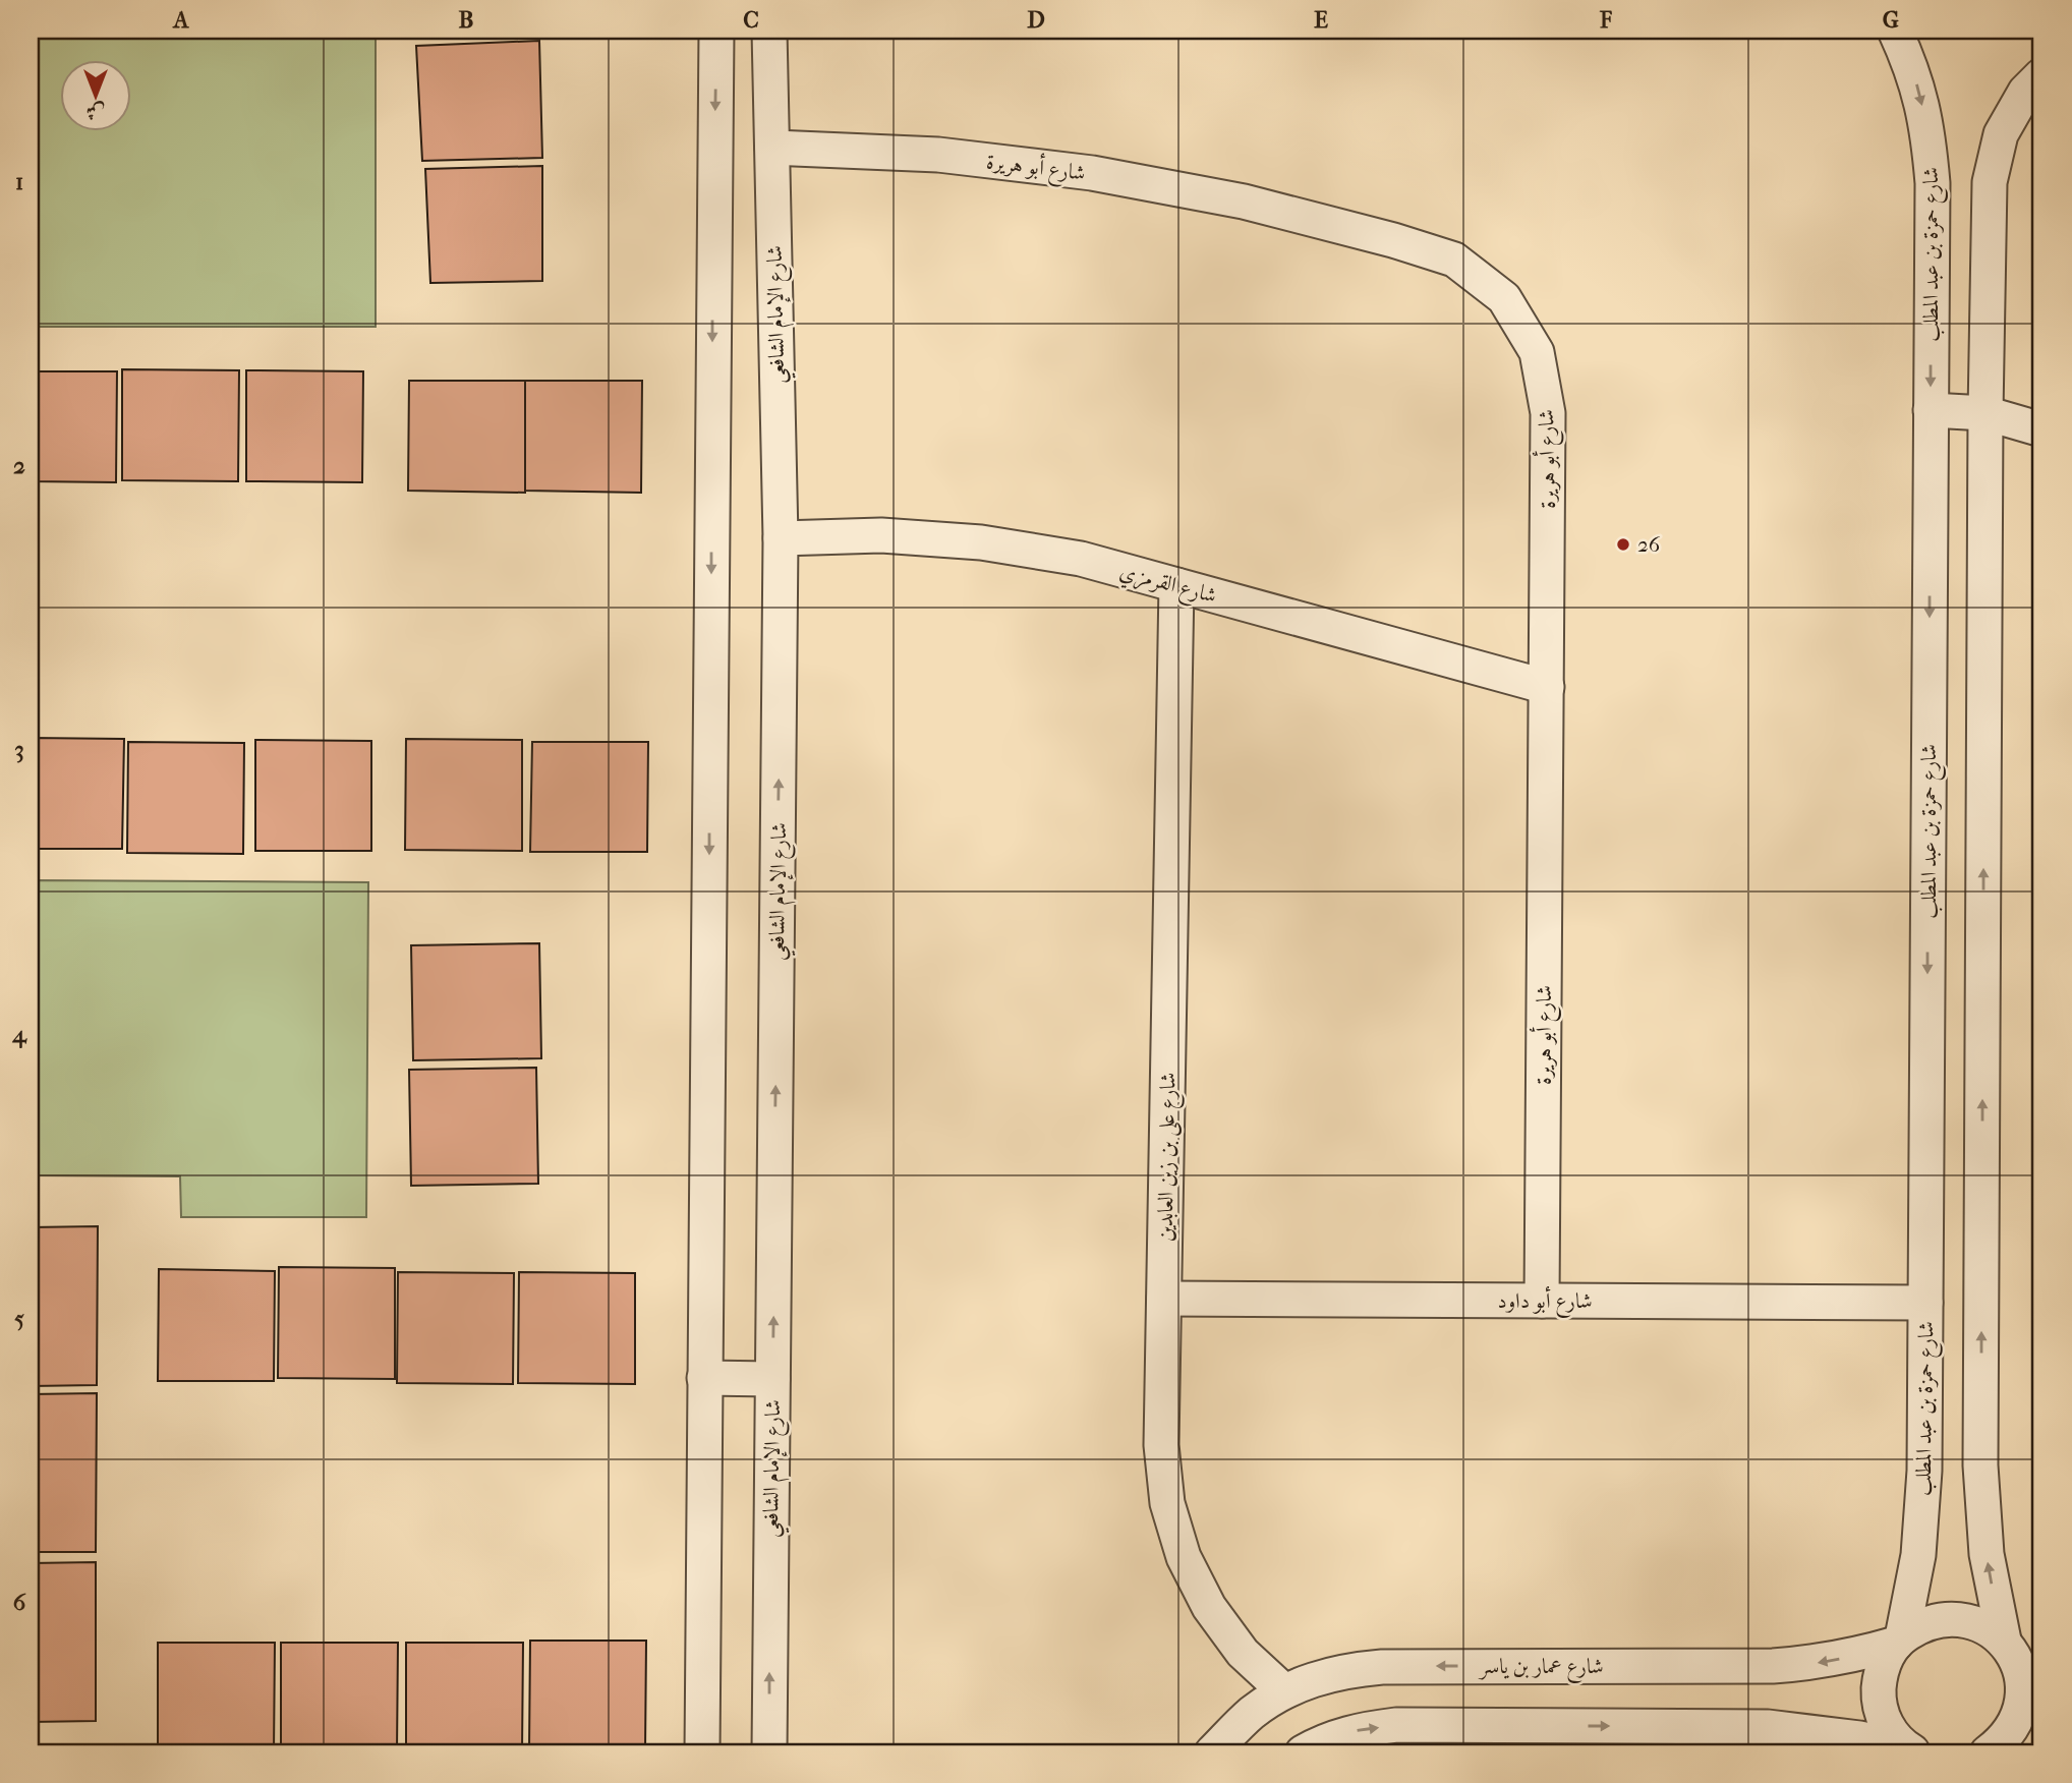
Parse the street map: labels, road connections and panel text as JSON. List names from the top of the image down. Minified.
{"streets":{"street":["شارع أبو هريرة","شارع حمزة بن عبد المطلب","شارع الإمام الشافعي","شارع القرمزي","شارع على بن زين العابدين","شارع أبو داود","شارع عمار بن ياسر"]},"crossings":[["شارع أبو هريرة","شارع الإمام الشافعي"],["شارع أبو هريرة","شارع القرمزي"],["شارع أبو هريرة","شارع أبو داود"],["شارع حمزة بن عبد المطلب","شارع أبو داود"],["شارع حمزة بن عبد المطلب","شارع عمار بن ياسر"],["شارع الإمام الشافعي","شارع القرمزي"],["شارع القرمزي","شارع على بن زين العابدين"],["شارع على بن زين العابدين","شارع أبو داود"],["شارع على بن زين العابدين","شارع عمار بن ياسر"]],"places":["26"],"north":"bottom","grid":{"columns":["A","B","C","D","E","F","G"],"rows":["1","2","3","4","5","6"]}}
